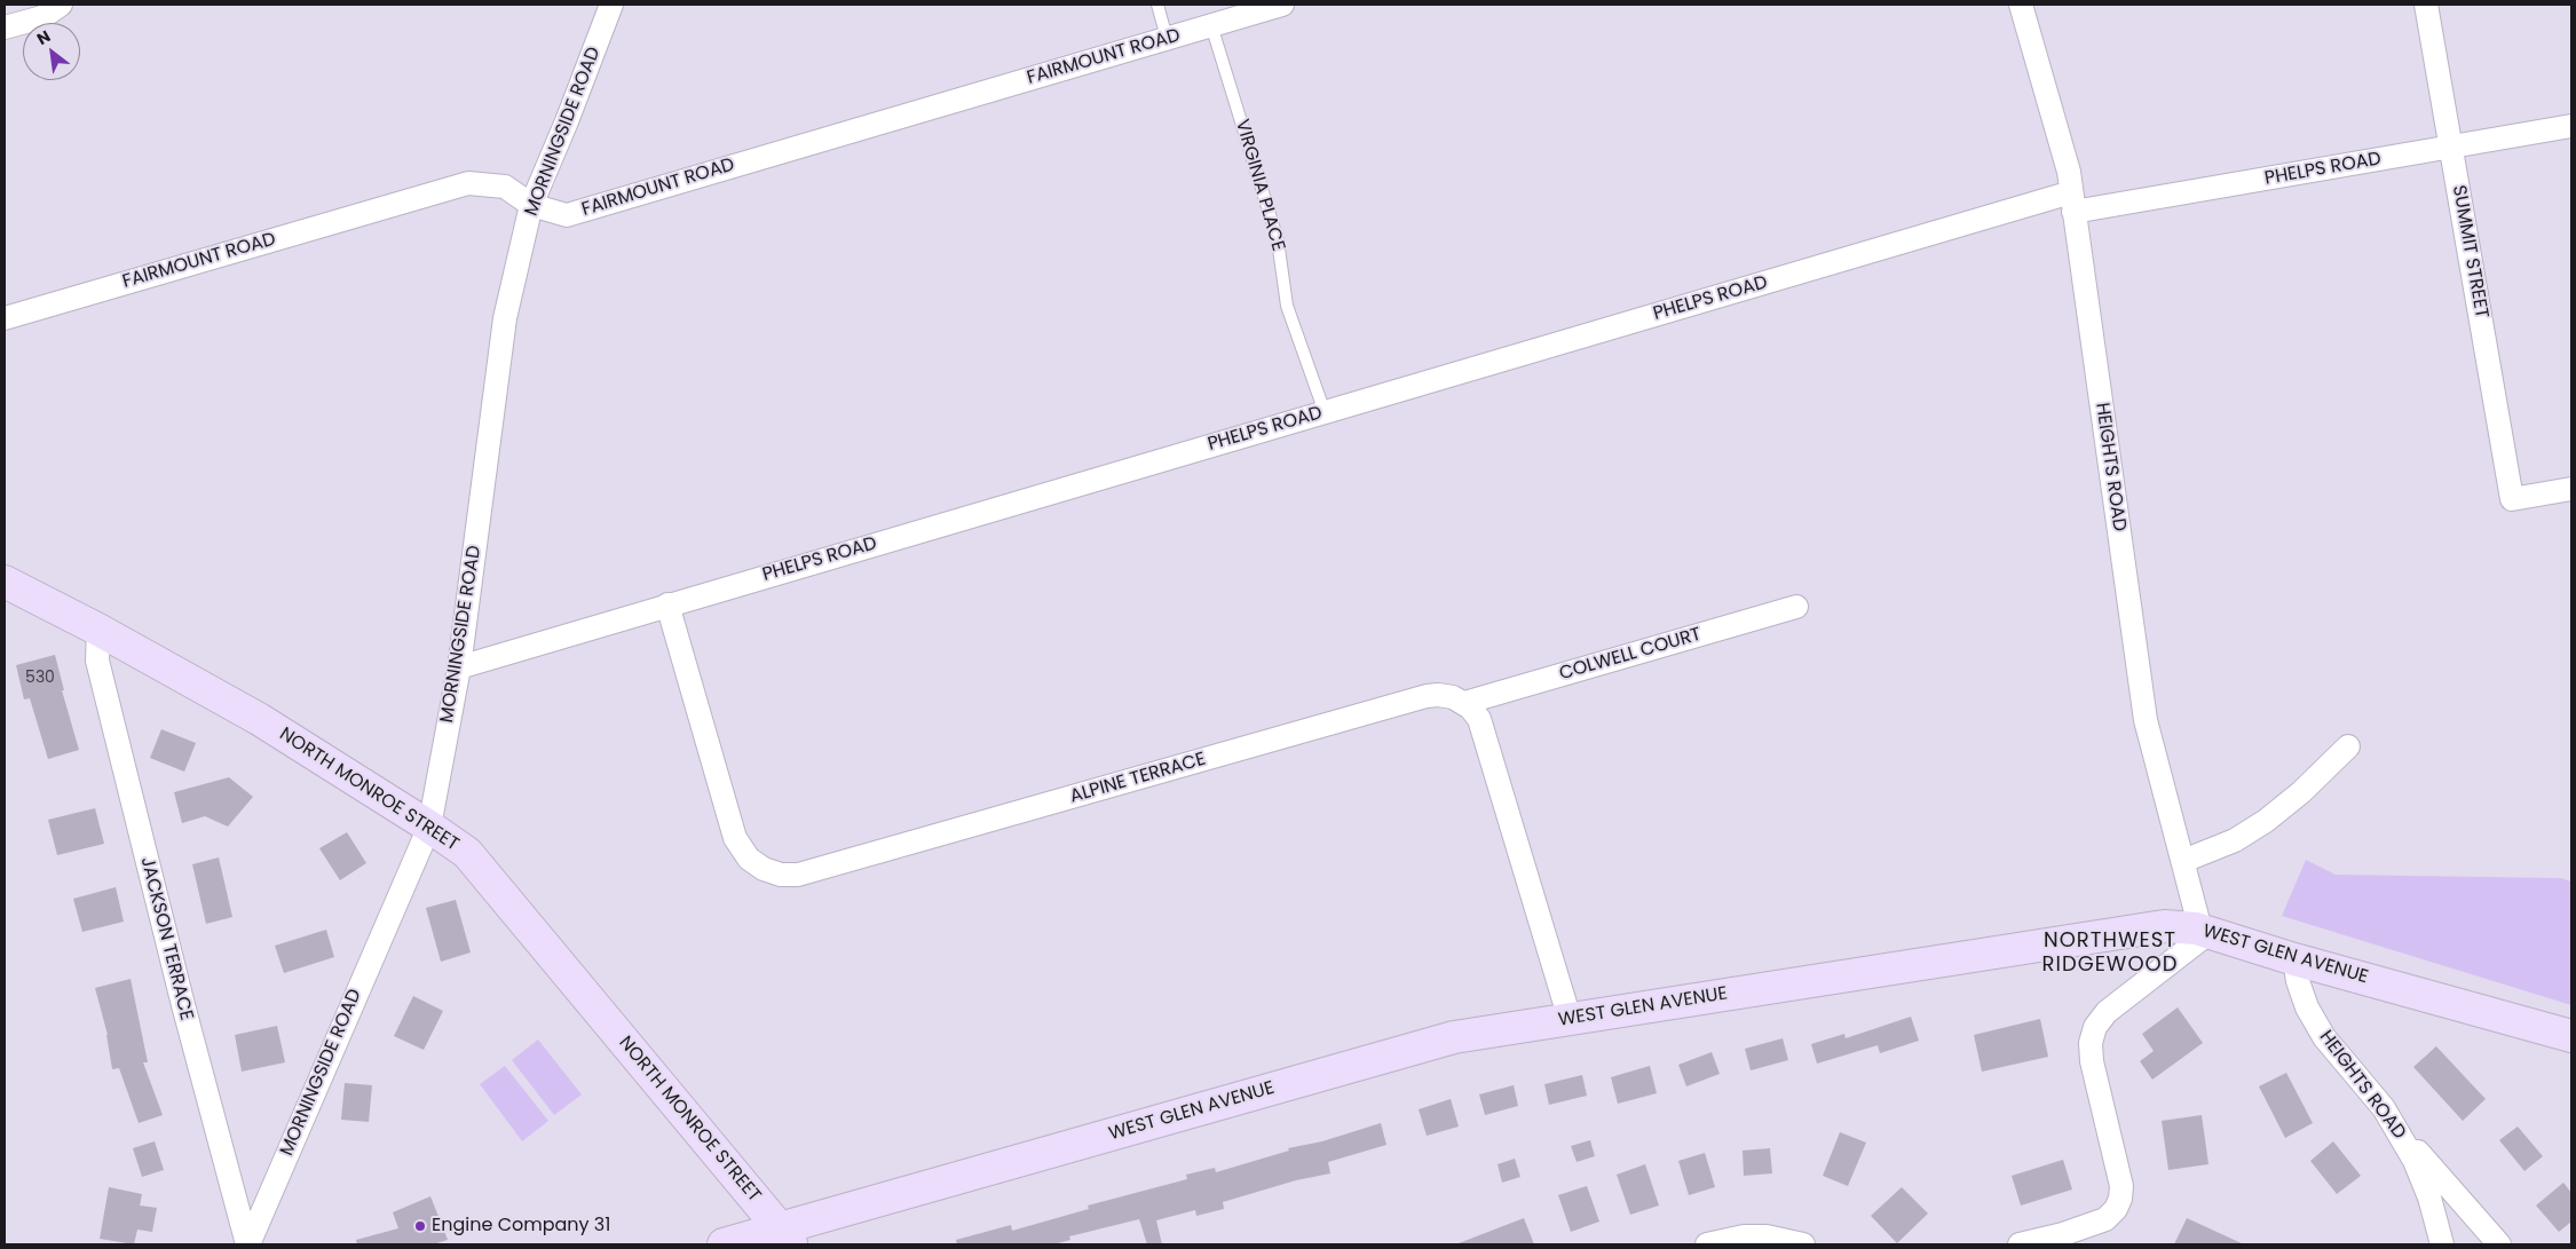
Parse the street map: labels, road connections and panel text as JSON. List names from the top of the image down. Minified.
{"streets":{"street":["FAIRMOUNT ROAD","MORNINGSIDE ROAD","PHELPS ROAD","SUMMIT STREET","HEIGHTS ROAD","COLWELL COURT","ALPINE TERRACE","NORTH MONROE STREET","JACKSON TERRACE","WEST GLEN AVENUE"],"lane":["VIRGINIA PLACE"]},"crossings":[["FAIRMOUNT ROAD","MORNINGSIDE ROAD"],["FAIRMOUNT ROAD","VIRGINIA PLACE"],["MORNINGSIDE ROAD","PHELPS ROAD"],["MORNINGSIDE ROAD","NORTH MONROE STREET"],["MORNINGSIDE ROAD","JACKSON TERRACE"],["PHELPS ROAD","VIRGINIA PLACE"],["PHELPS ROAD","SUMMIT STREET"],["PHELPS ROAD","HEIGHTS ROAD"],["PHELPS ROAD","ALPINE TERRACE"],["HEIGHTS ROAD","WEST GLEN AVENUE"],["COLWELL COURT","ALPINE TERRACE"],["NORTH MONROE STREET","JACKSON TERRACE"],["NORTH MONROE STREET","WEST GLEN AVENUE"]],"districts":["NORTHWEST RIDGEWOOD"],"places":["Engine Company 31"],"house_numbers":["530"],"north":"top left"}
